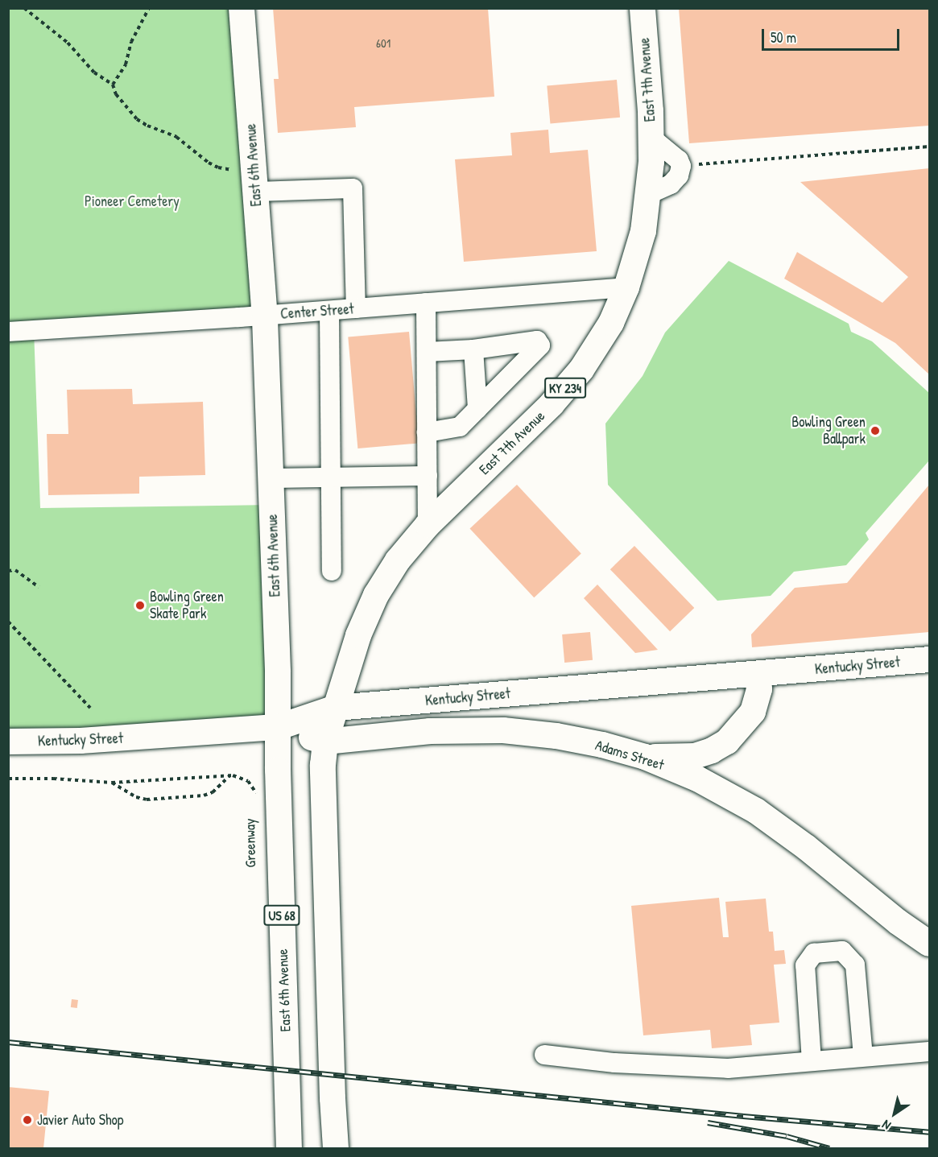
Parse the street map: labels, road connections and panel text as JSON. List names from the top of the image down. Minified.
{"streets":{"main road":["East 7th Avenue","East 6th Avenue","KY 234","Kentucky Street","Adams Street","US 68"],"street":["Center Street"],"path":["Greenway"]},"crossings":[["East 7th Avenue","Center Street"],["East 7th Avenue","Kentucky Street"],["East 7th Avenue","Adams Street"],["East 6th Avenue","Center Street"],["East 6th Avenue","Kentucky Street"],["East 6th Avenue","Adams Street"],["Kentucky Street","Adams Street"]],"parks":["Pioneer Cemetery"],"places":["Bowling Green Ballpark","Bowling Green Skate Park","Javier Auto Shop"],"house_numbers":["601"],"scale_bar":"50 m","north":"bottom left"}
